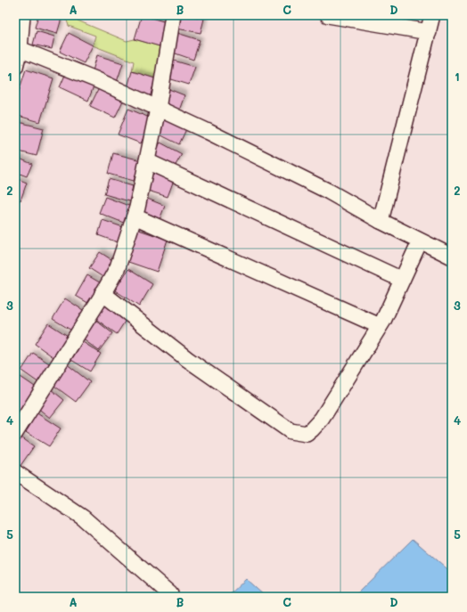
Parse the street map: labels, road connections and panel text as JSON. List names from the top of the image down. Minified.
{"grid":{"columns":["A","B","C","D"],"rows":["1","2","3","4","5"]}}
